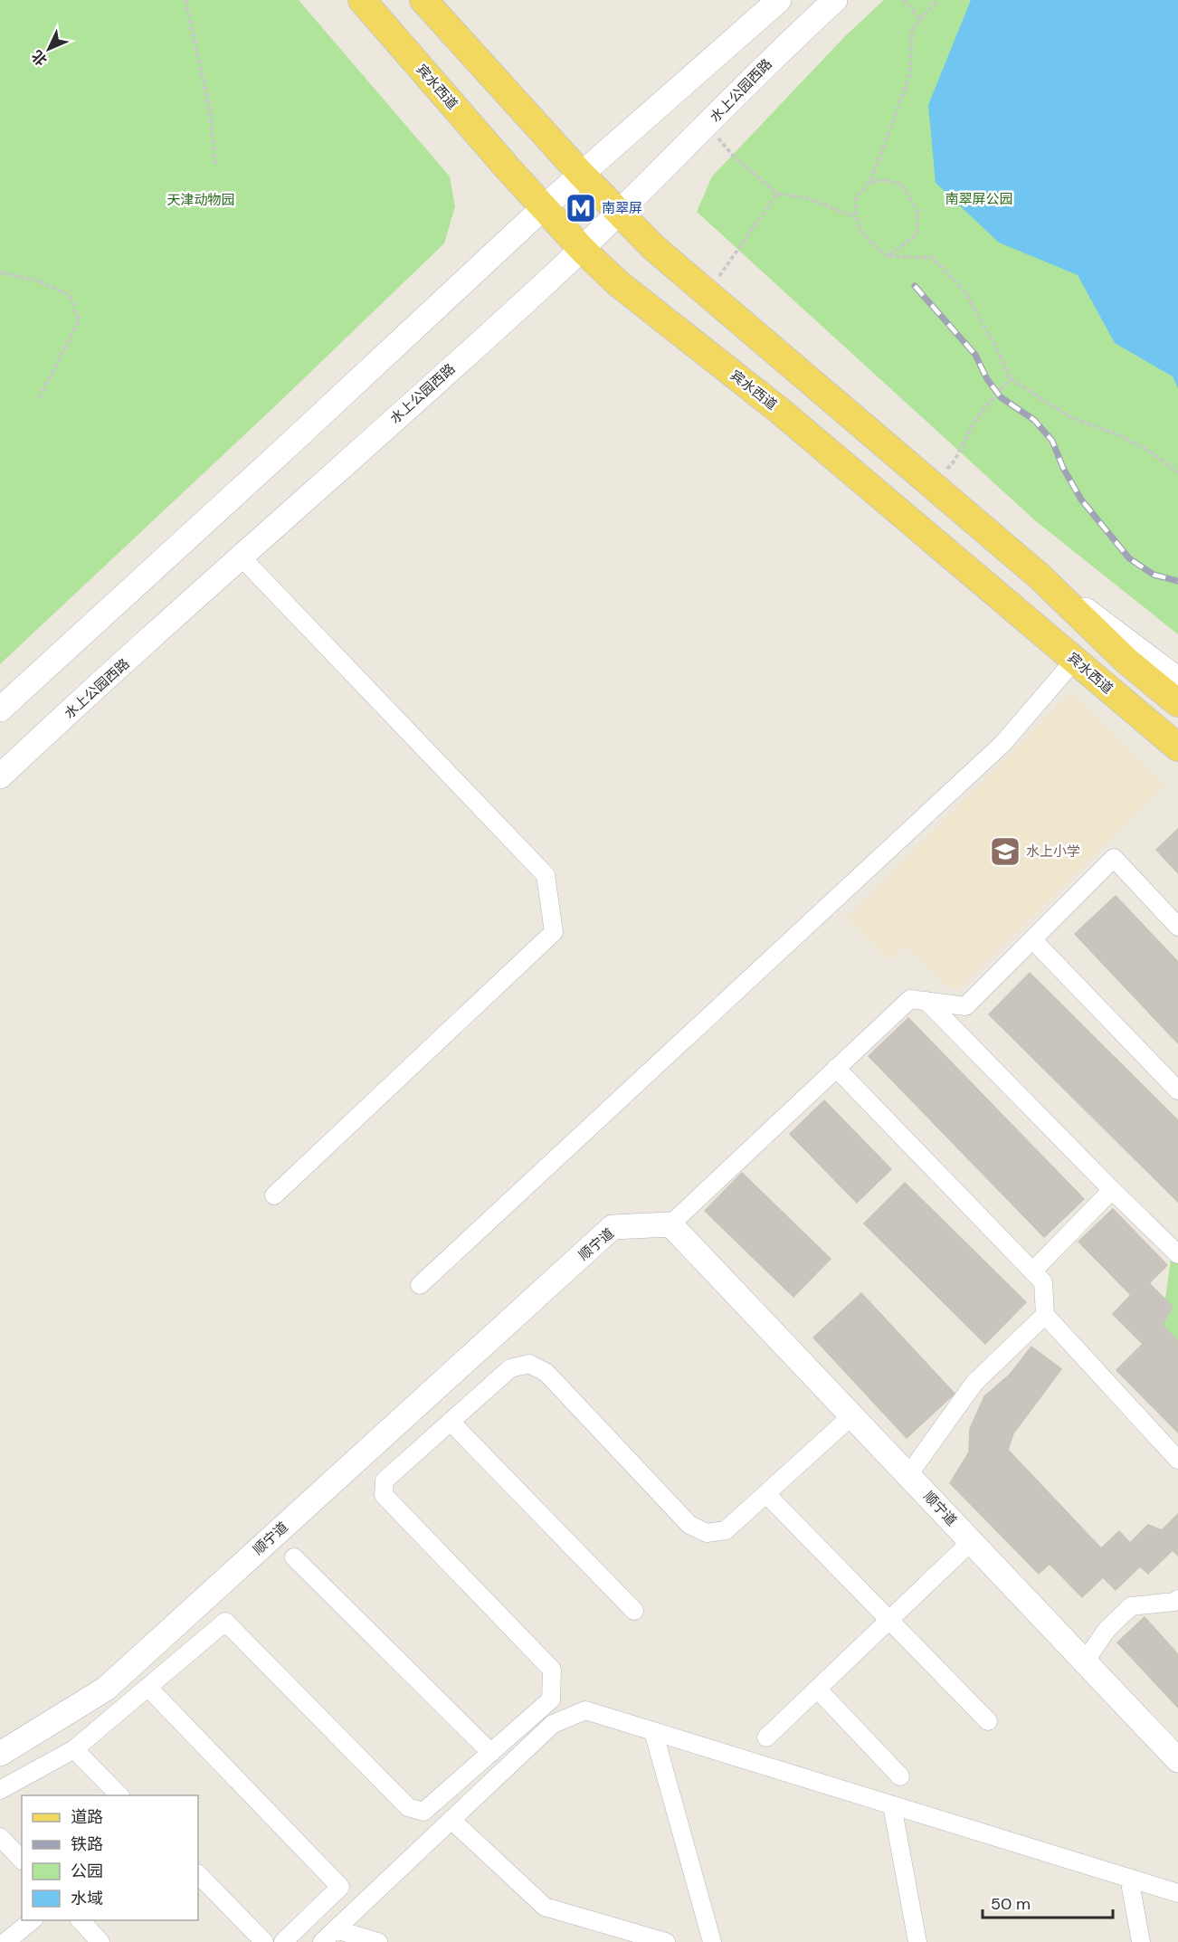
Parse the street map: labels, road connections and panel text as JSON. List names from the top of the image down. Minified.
{"streets":{"main road":["宾水西道","水上公园西路","顺宁道"]},"crossings":[["宾水西道","水上公园西路"]],"parks":["南翠屏公园","天津动物园"],"places":{"metro station":["南翠屏"],"school or university":["水上小学"]},"legend":["道路","铁路","公园","水域"],"scale_bar":"50 m","north":"bottom left"}
